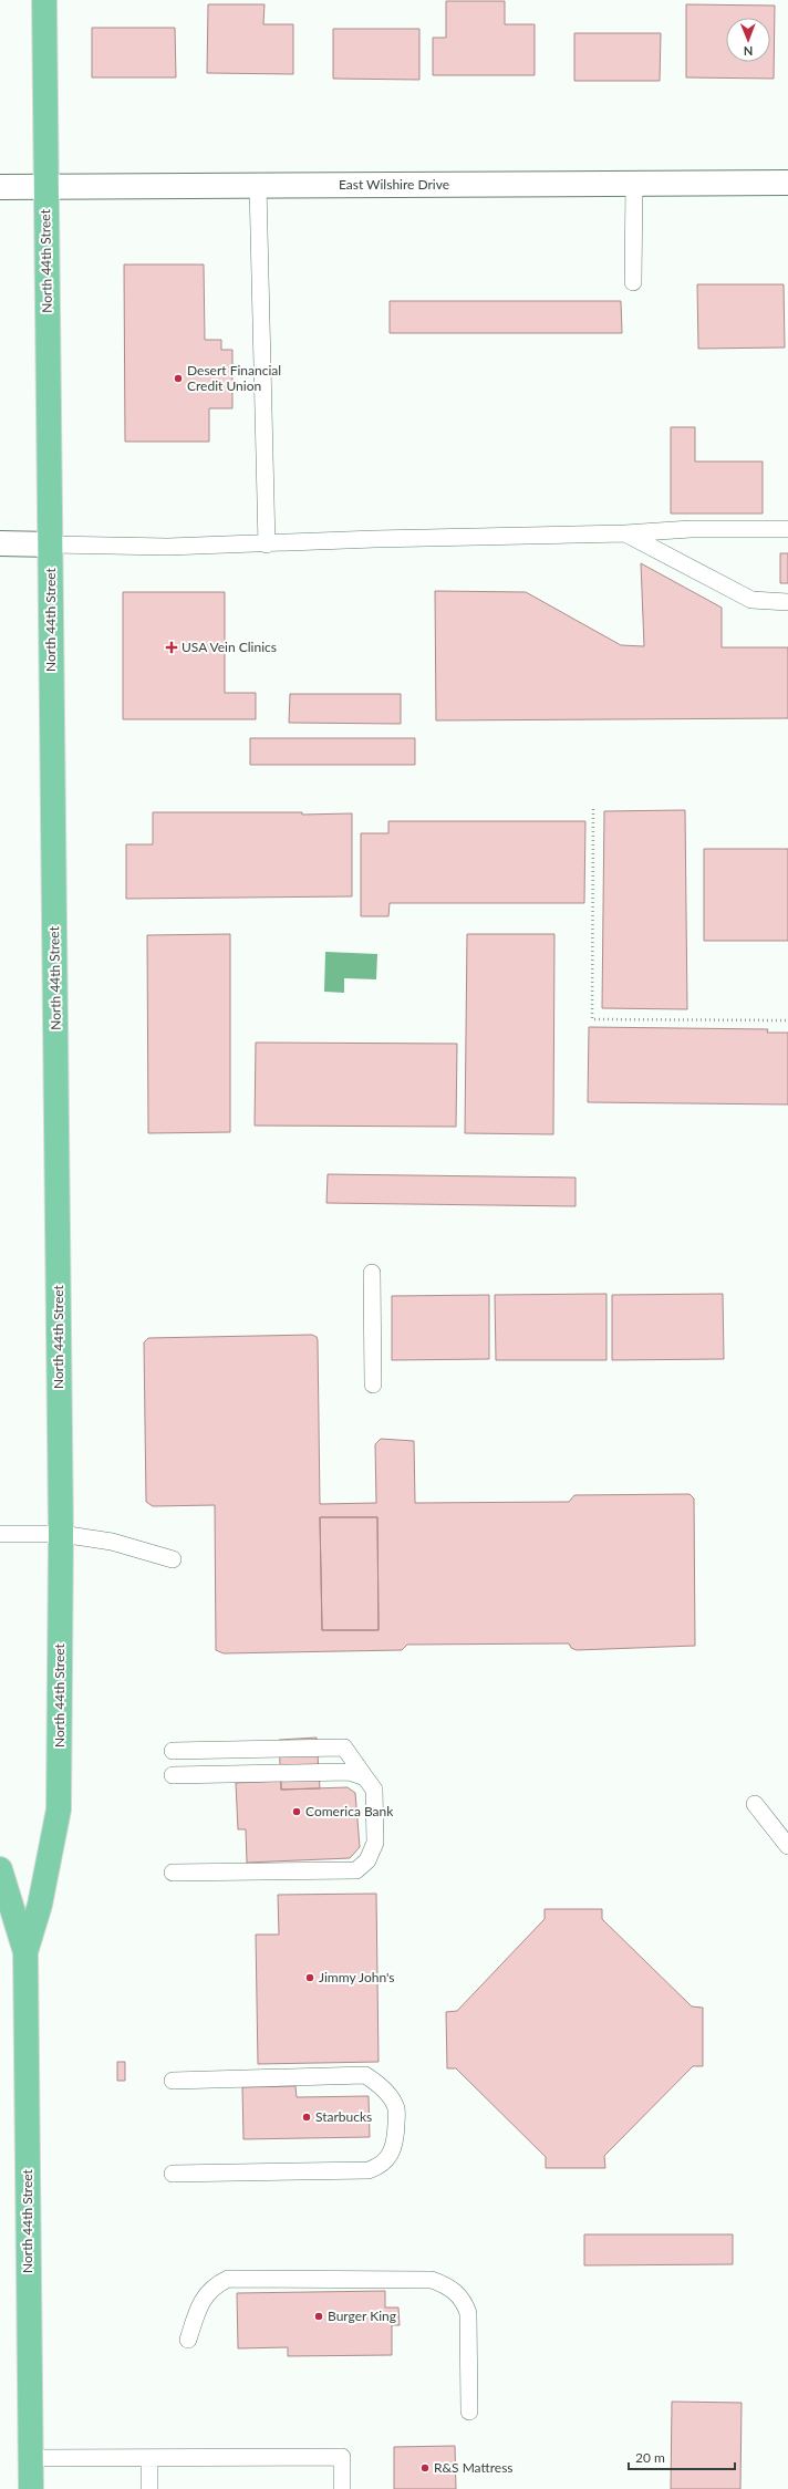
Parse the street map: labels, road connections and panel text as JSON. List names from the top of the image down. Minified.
{"streets":{"main road":["North 44th Street"],"street":["East Wilshire Drive"]},"crossings":[["East Wilshire Drive","North 44th Street"]],"places":{"other":["Desert Financial Credit Union","Comerica Bank","Jimmy John's","Starbucks","Burger King","R&S Mattress"],"health":["USA Vein Clinics"]},"scale_bar":"20 m","north":"bottom"}
